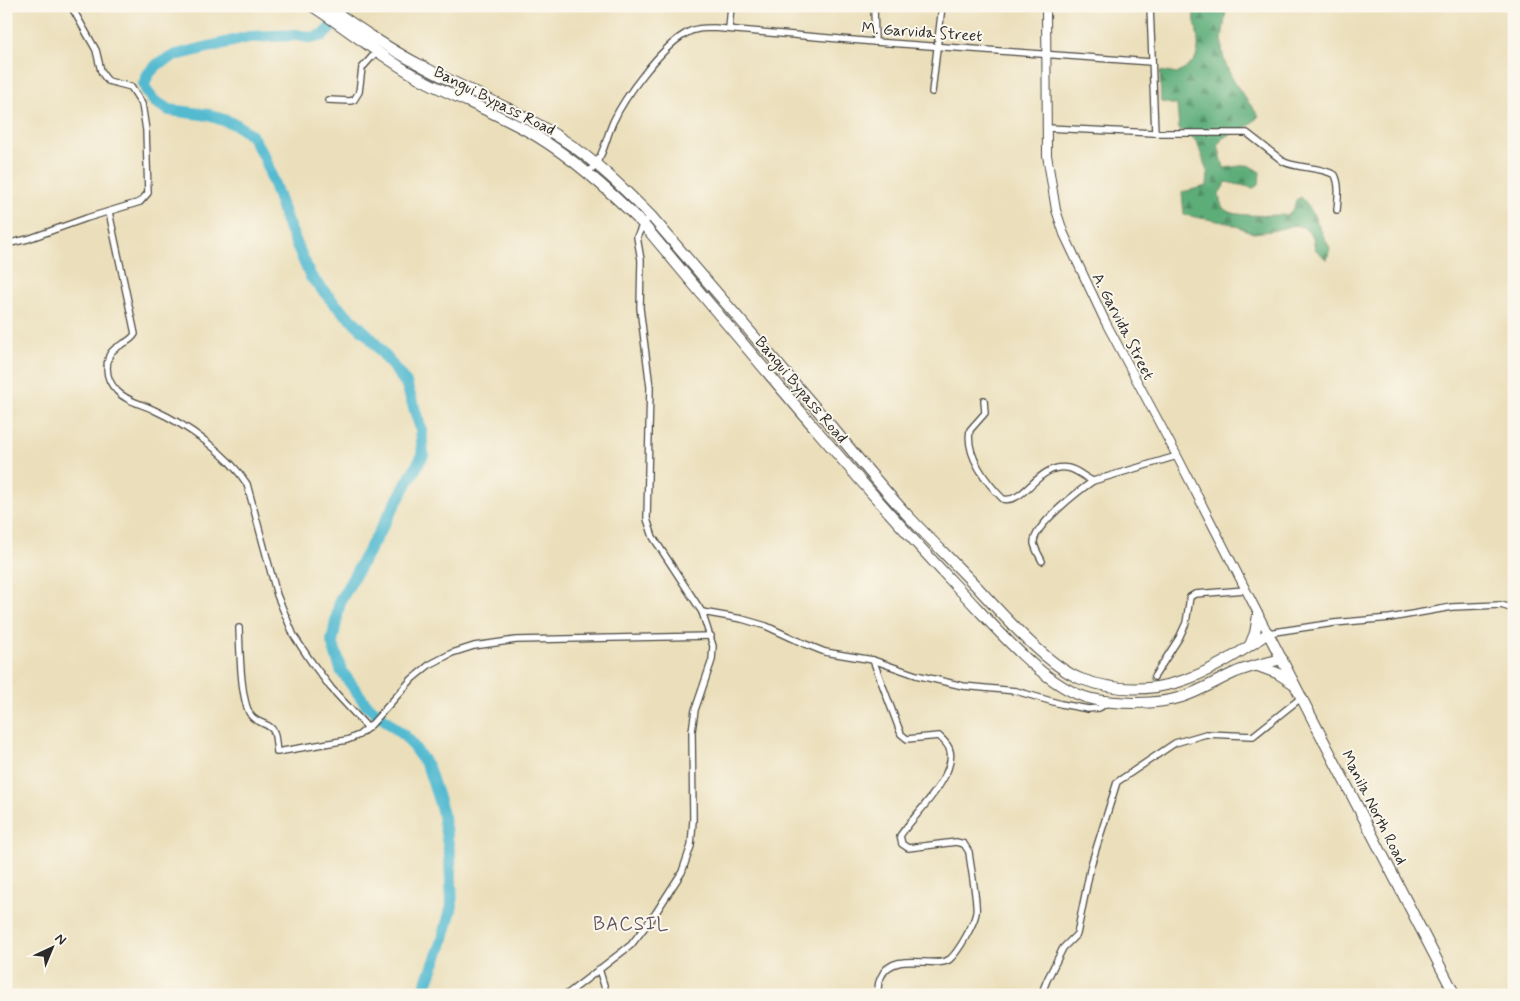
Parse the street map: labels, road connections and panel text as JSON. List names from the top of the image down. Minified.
{"streets":{"highway":["Bangui Bypass Road","Manila North Road"],"main road":["A. Garvida Street"],"street":["M. Garvida Street"]},"crossings":[["M. Garvida Street","Bangui Bypass Road"],["M. Garvida Street","A. Garvida Street"],["Bangui Bypass Road","A. Garvida Street"],["Bangui Bypass Road","Manila North Road"],["A. Garvida Street","Manila North Road"]],"districts":["BACSIL"],"north":"top right"}
